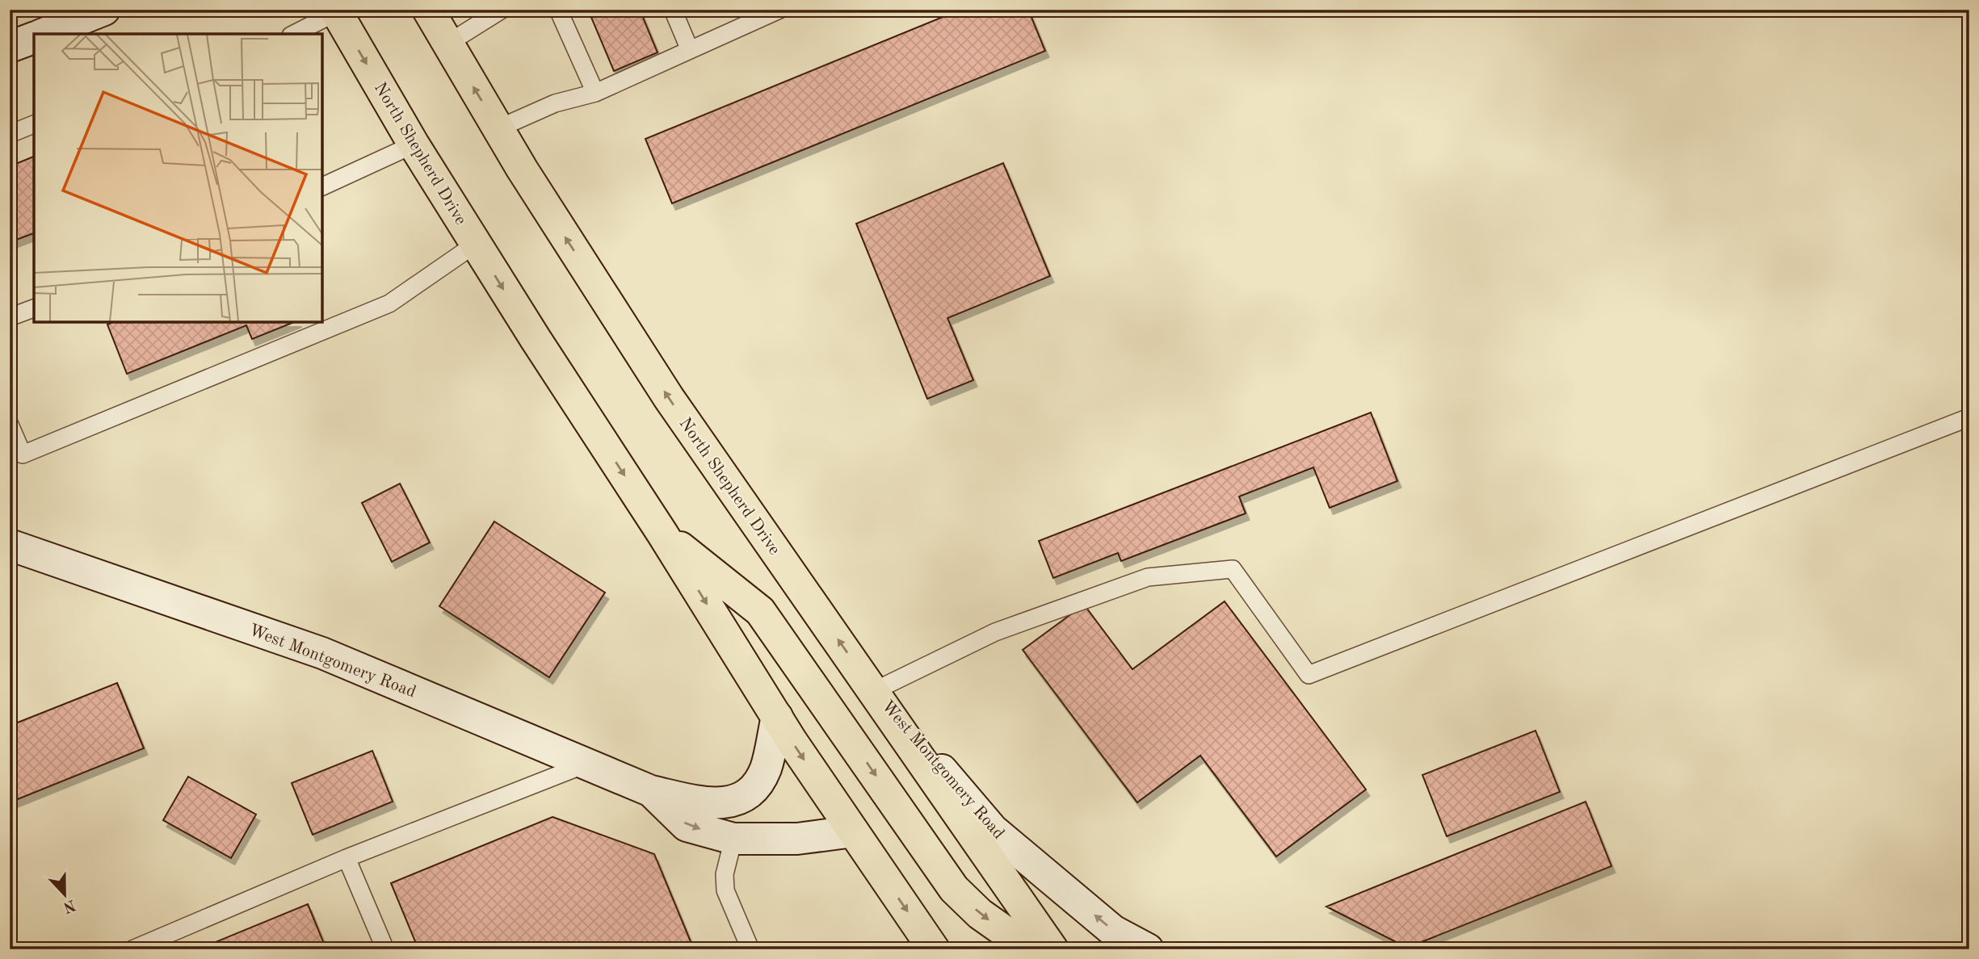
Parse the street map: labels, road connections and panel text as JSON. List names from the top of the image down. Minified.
{"streets":{"main road":["North Shepherd Drive"],"street":["West Montgomery Road"]},"crossings":[["North Shepherd Drive","West Montgomery Road"]],"north":"bottom"}
